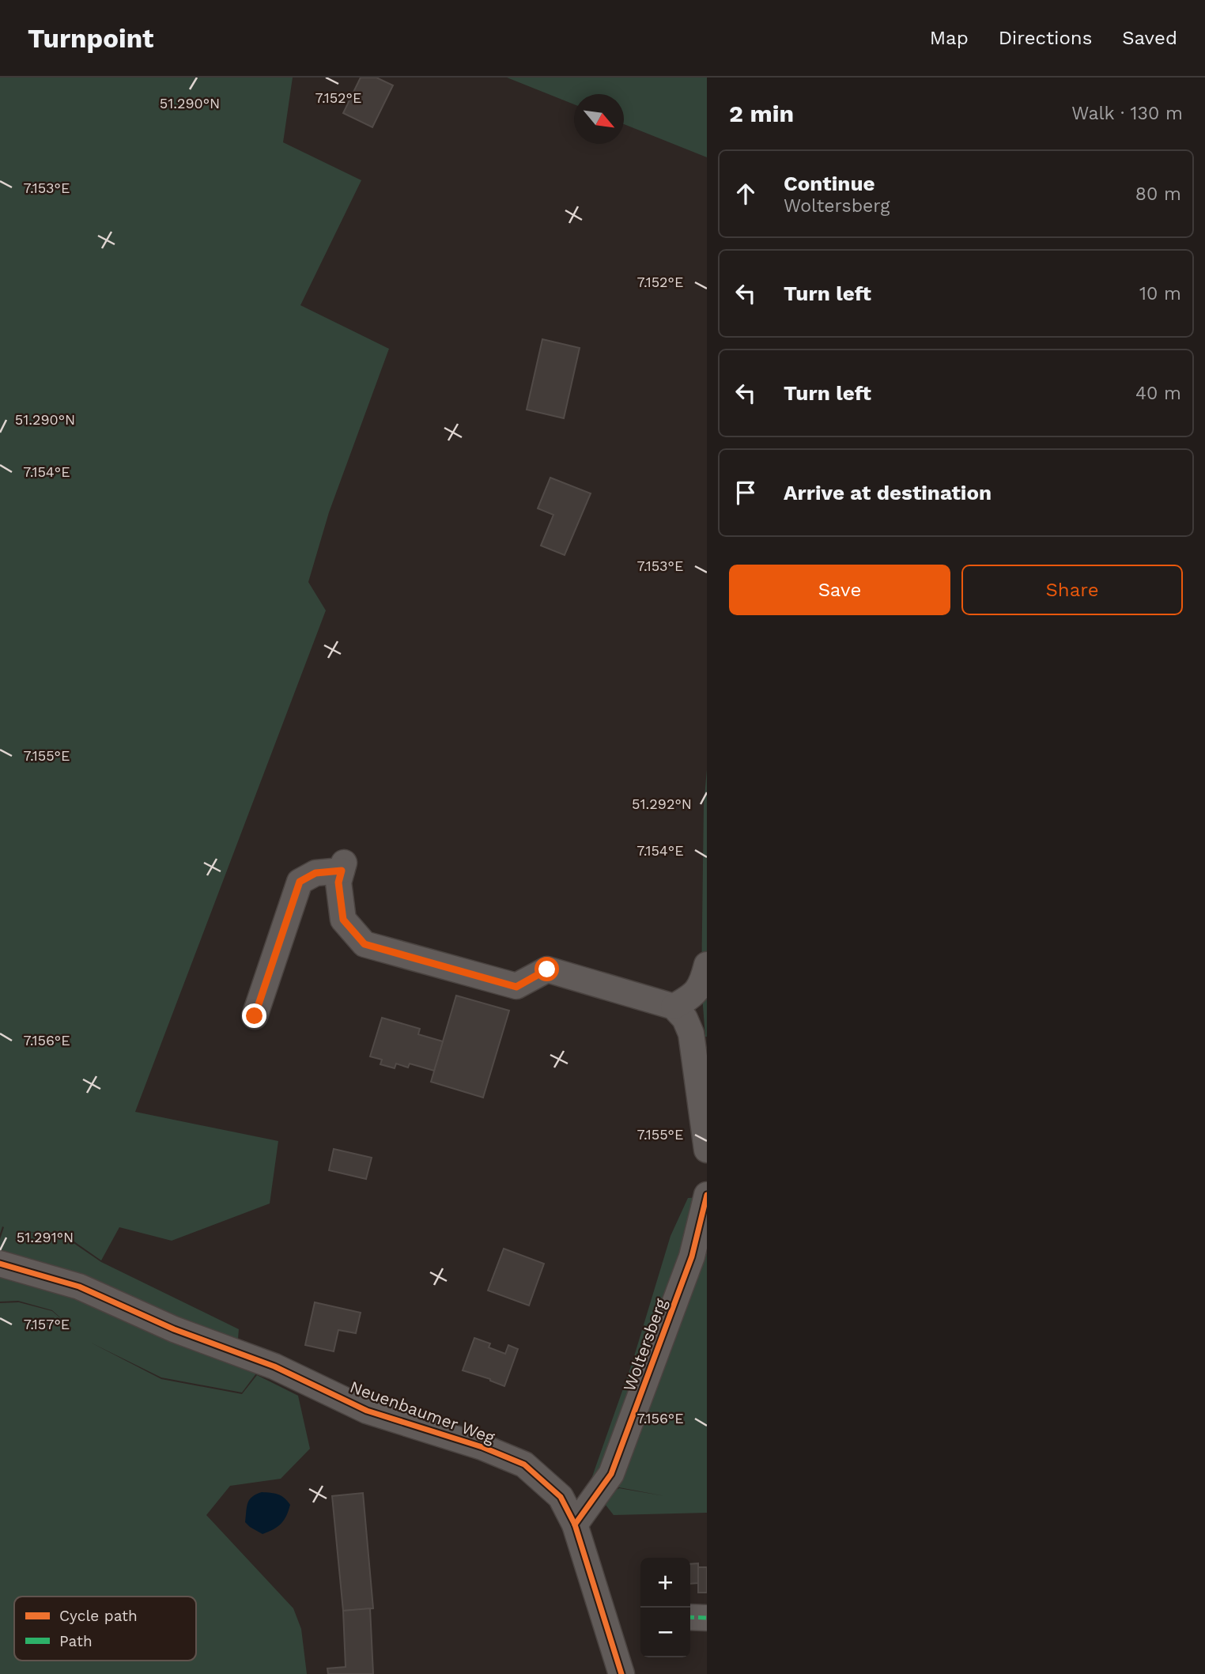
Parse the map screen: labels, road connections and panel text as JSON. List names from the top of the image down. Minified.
{"streets":{"street":["Woltersberg","Neuenbaumer Weg"]},"crossings":[["Woltersberg","Neuenbaumer Weg"]],"legend":["Cycle path","Path"],"north":"bottom right","page":{"header":"Turnpoint","nav":["Map","Directions","Saved"],"heading":["2 min","Walk · 130 m"],"list":[["Continue","Woltersberg","80 m"],["Turn left","10 m"],["Turn left","40 m"],"Arrive at destination"],"buttons":["Save","Share"],"map_buttons":["+","−"]},"coordinates":["7.152°E","51.290°N","7.153°E","7.154°E","7.155°E","51.292°N","7.156°E","51.291°N","7.157°E"]}
